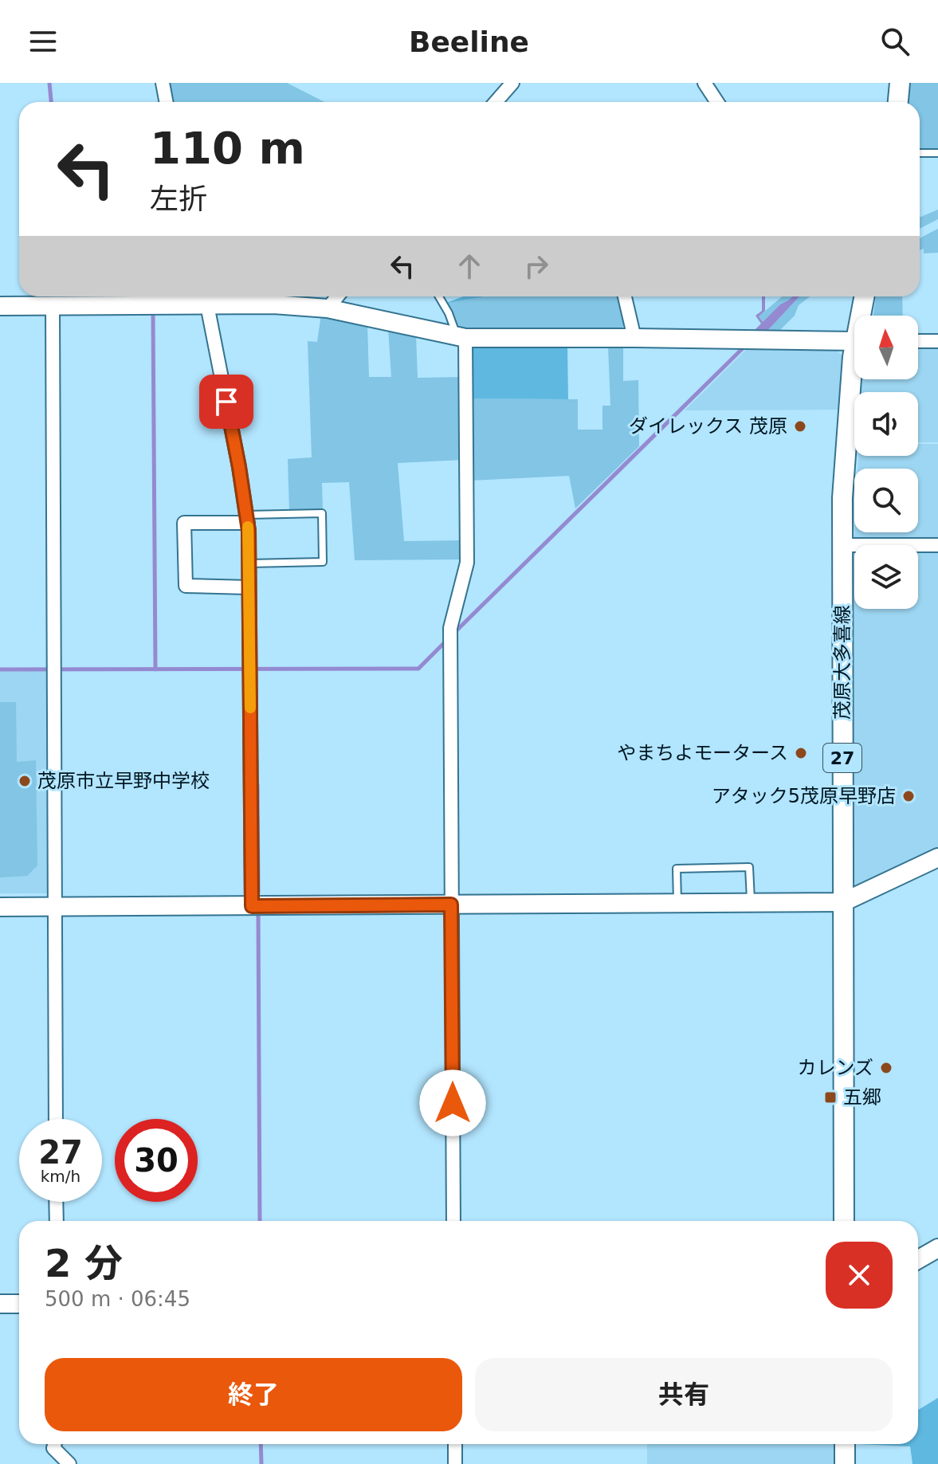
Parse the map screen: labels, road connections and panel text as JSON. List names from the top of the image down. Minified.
{"streets":{"main road":["茂原大多喜線","27"]},"places":{"other":["ダイレックス 茂原","やまちよモータース","茂原市立早野中学校","アタック5茂原早野店","カレンズ"],"transit":["五郷"]},"north":"top","page":{"header":"Beeline","turn":["110 m","左折"],"speed":"27 km/h","limit":"30","heading":["2 分","500 m · 06:45"],"buttons":["終了","共有"]}}
